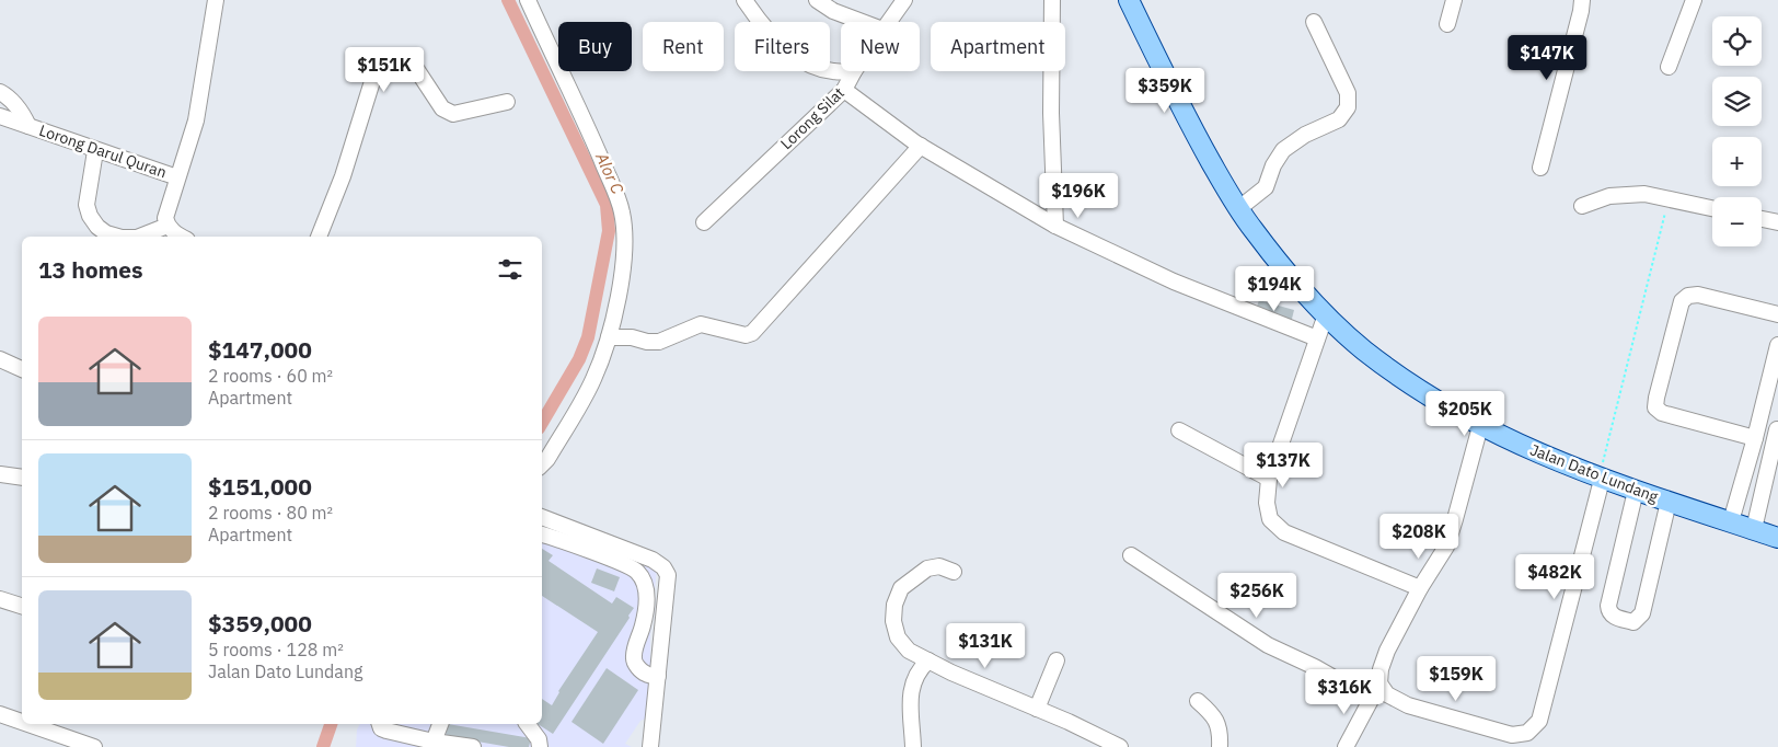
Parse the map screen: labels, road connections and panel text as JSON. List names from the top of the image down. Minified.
{"streets":{"main road":["Jalan Dato Lundang"],"street":["Lorong Silat","Lorong Darul Quran"]},"water":["Alor C"],"page":{"map_buttons":["+","−"],"chip":["Buy","Rent","Filters","New","Apartment"],"price":["$147K","$151K","$359K","$196K","$194K","$205K","$137K","$208K","$482K","$256K","$131K","$159K","$316K"],"heading":"13 homes","list":[{"name":"$147,000","note":"2 rooms · 60 m² · Apartment"},{"name":"$151,000","note":"2 rooms · 80 m² · Apartment"},{"name":"$359,000","note":"5 rooms · 128 m² · Jalan Dato Lundang"}]}}
